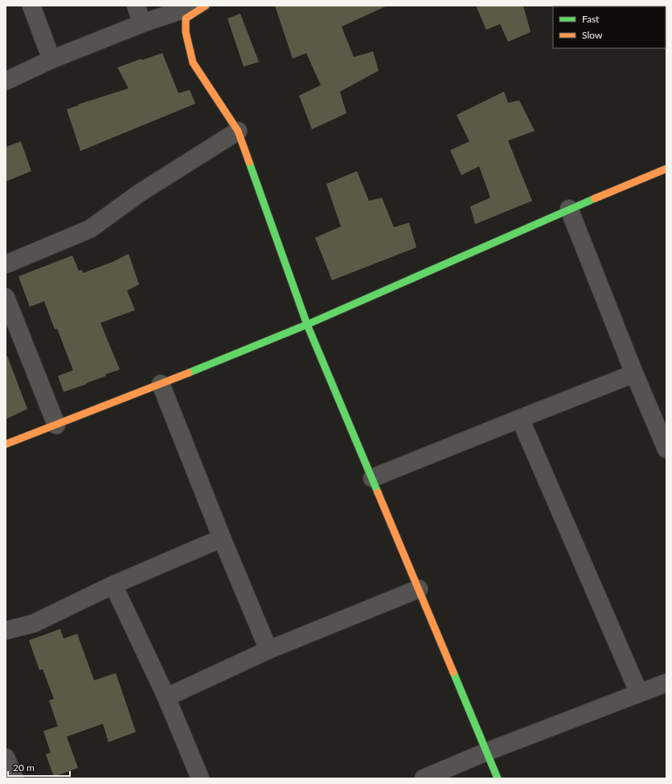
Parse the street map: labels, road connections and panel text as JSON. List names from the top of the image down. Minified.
{"legend":["Fast","Slow"],"scale_bar":"20 m"}
